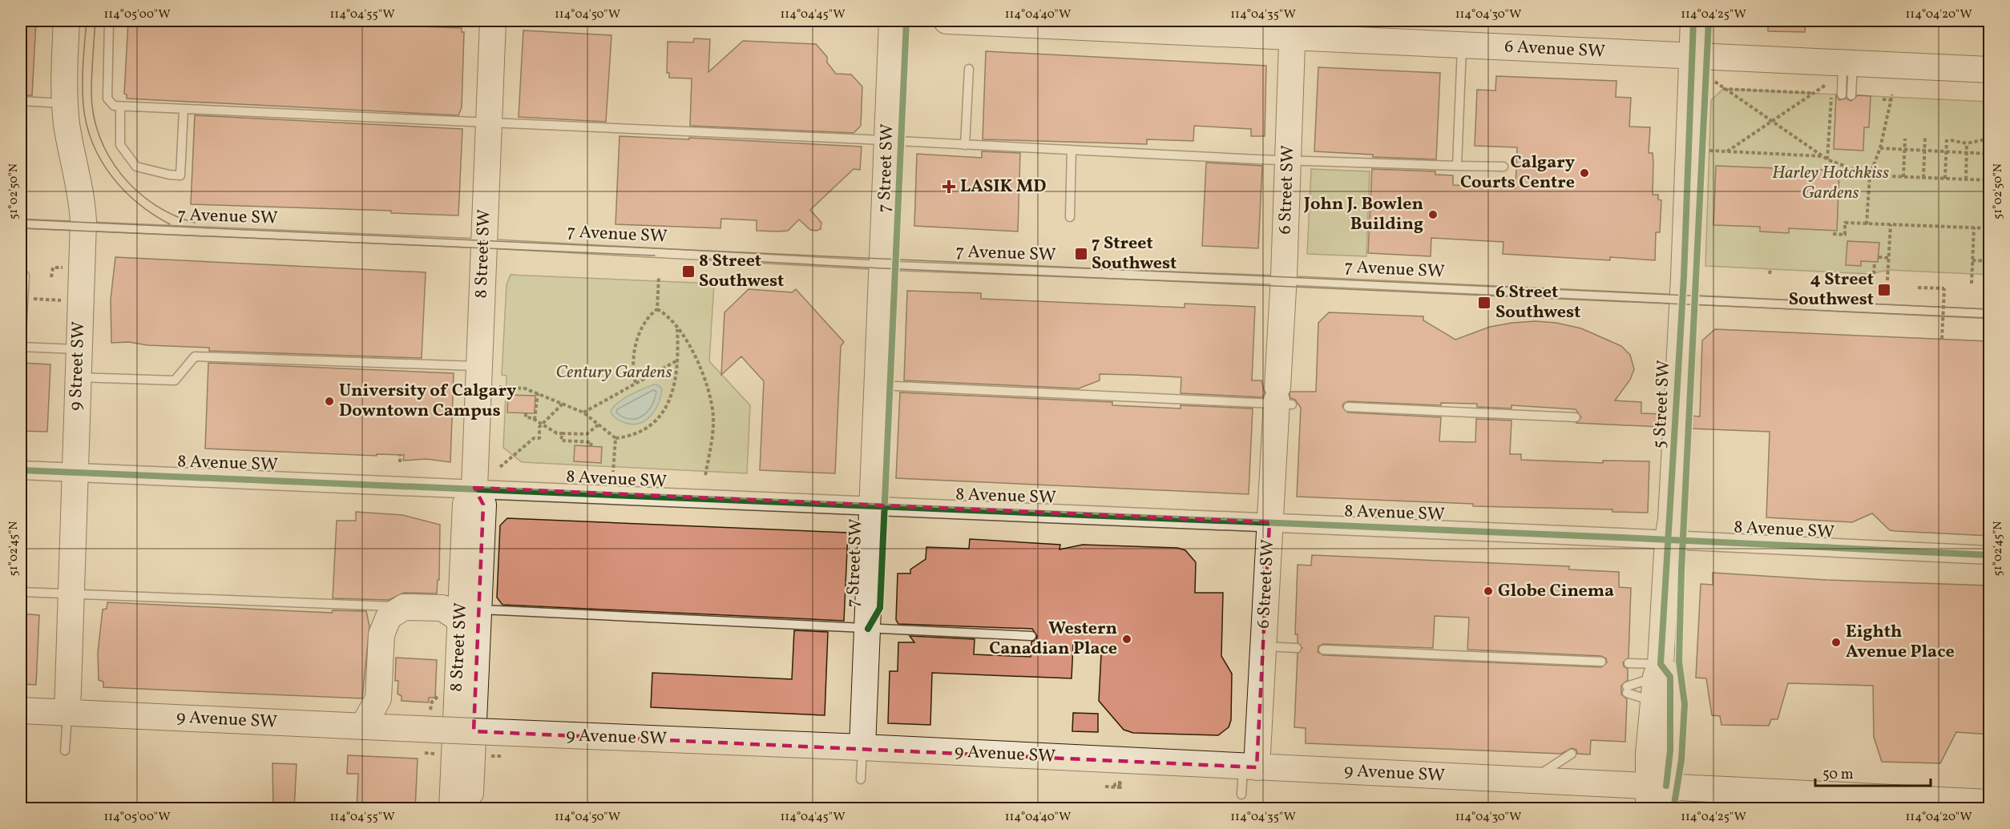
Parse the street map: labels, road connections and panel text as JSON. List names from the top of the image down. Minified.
{"streets":{"main road":["6 Avenue SW","7 Street SW","6 Street SW","8 Street SW","9 Street SW","5 Street SW","9 Avenue SW"],"street":["8 Avenue SW"],"lane":["7 Avenue SW"]},"crossings":[["6 Avenue SW","6 Street SW"],["6 Avenue SW","5 Street SW"],["7 Street SW","7 Avenue SW"],["7 Street SW","8 Avenue SW"],["7 Street SW","9 Avenue SW"],["6 Street SW","7 Avenue SW"],["6 Street SW","8 Avenue SW"],["6 Street SW","9 Avenue SW"],["7 Avenue SW","8 Street SW"],["7 Avenue SW","9 Street SW"],["7 Avenue SW","5 Street SW"],["8 Street SW","8 Avenue SW"],["9 Street SW","8 Avenue SW"],["9 Street SW","9 Avenue SW"],["5 Street SW","8 Avenue SW"],["5 Street SW","9 Avenue SW"]],"parks":["Harley Hotchkiss Gardens","Century Gardens"],"places":{"other":["Calgary Courts Centre","John J. Bowlen Building","University of Calgary Downtown Campus","Globe Cinema","Western Canadian Place","Eighth Avenue Place"],"health":["LASIK MD"],"transit":["7 Street Southwest","8 Street Southwest","4 Street Southwest","6 Street Southwest"]},"scale_bar":"50 m","coordinates":["114°05'00\"W","114°04'55\"W","114°04'50\"W","114°04'45\"W","114°04'40\"W","114°04'35\"W","114°04'30\"W","114°04'25\"W","114°04'20\"W","51°02'50\"N","51°02'45\"N"]}
